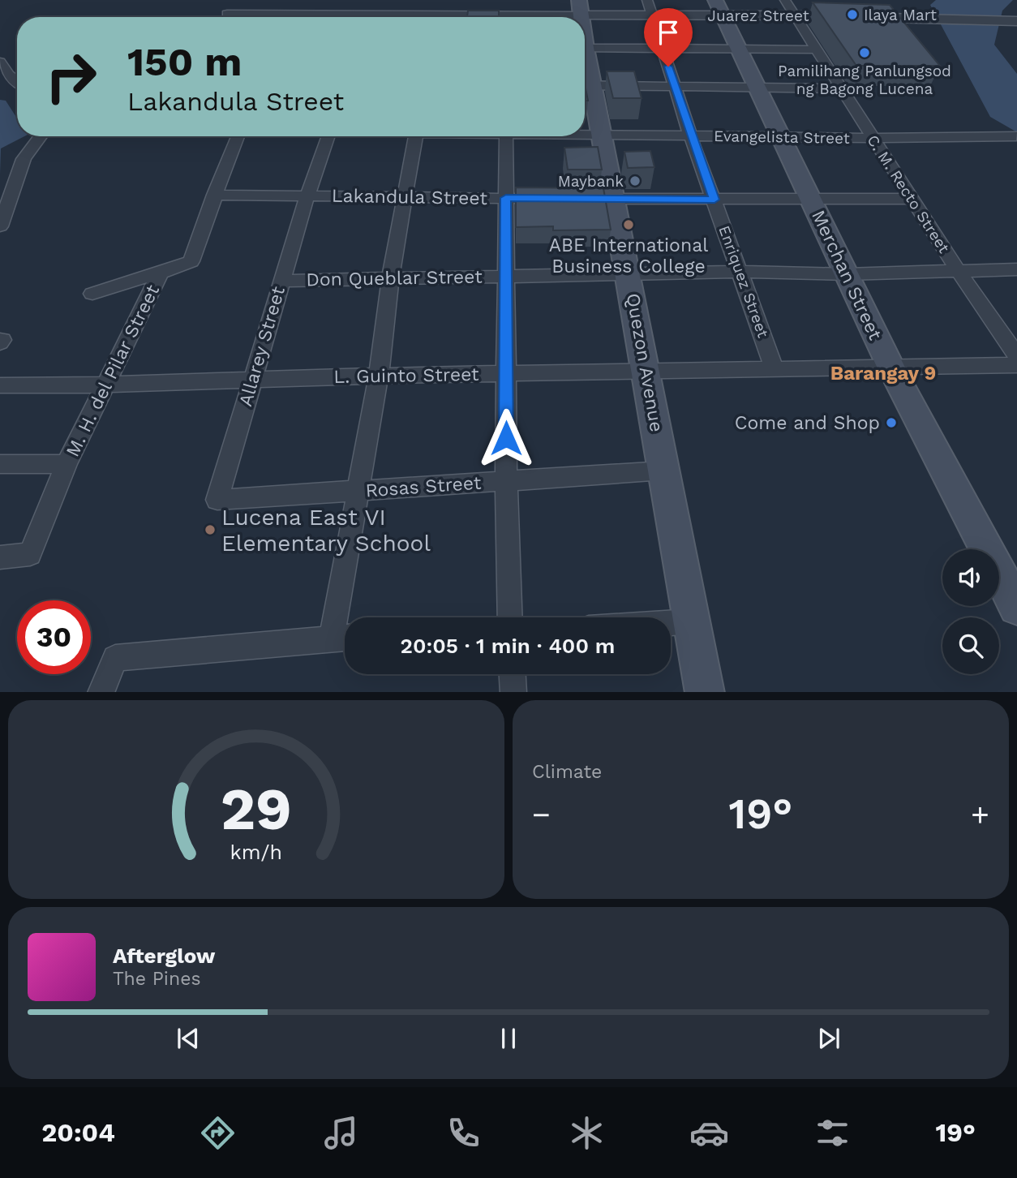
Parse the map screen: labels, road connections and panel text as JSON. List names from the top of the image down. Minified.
{"streets":{"main road":["Merchan Street","Quezon Avenue"],"street":["Juarez Street","Evangelista Street","C. M. Recto Street","Lakandula Street","Don Queblar Street","Enriquez Street","Allarey Street","M. H. del Pilar Street","L. Guinto Street","Rosas Street"]},"crossings":[["Juarez Street","C. M. Recto Street"],["Juarez Street","Merchan Street"],["Juarez Street","Enriquez Street"],["Evangelista Street","C. M. Recto Street"],["Evangelista Street","Merchan Street"],["Evangelista Street","Enriquez Street"],["Evangelista Street","Quezon Avenue"],["C. M. Recto Street","Don Queblar Street"],["Lakandula Street","Allarey Street"],["Lakandula Street","M. H. del Pilar Street"],["Merchan Street","Don Queblar Street"],["Merchan Street","L. Guinto Street"],["Don Queblar Street","Enriquez Street"],["Don Queblar Street","Allarey Street"],["Don Queblar Street","Quezon Avenue"],["Enriquez Street","L. Guinto Street"],["Allarey Street","L. Guinto Street"],["Allarey Street","Rosas Street"],["Quezon Avenue","L. Guinto Street"],["Quezon Avenue","Rosas Street"],["M. H. del Pilar Street","L. Guinto Street"]],"districts":["Barangay 9"],"places":["Ilaya Mart","Pamilihang Panlungsod ng Bagong Lucena","Maybank","ABE International Business College","Come and Shop","Lucena East VI Elementary School"],"page":{"turn":["150 m","Lakandula Street"],"limit":"30","trip":"20:05 · 1 min · 400 m","tile":"Climate","heat":["−","19°","+"],"song":["Afterglow","The Pines"],"tabs":["20:04","19°"],"gauge":["29","km/h"]}}
